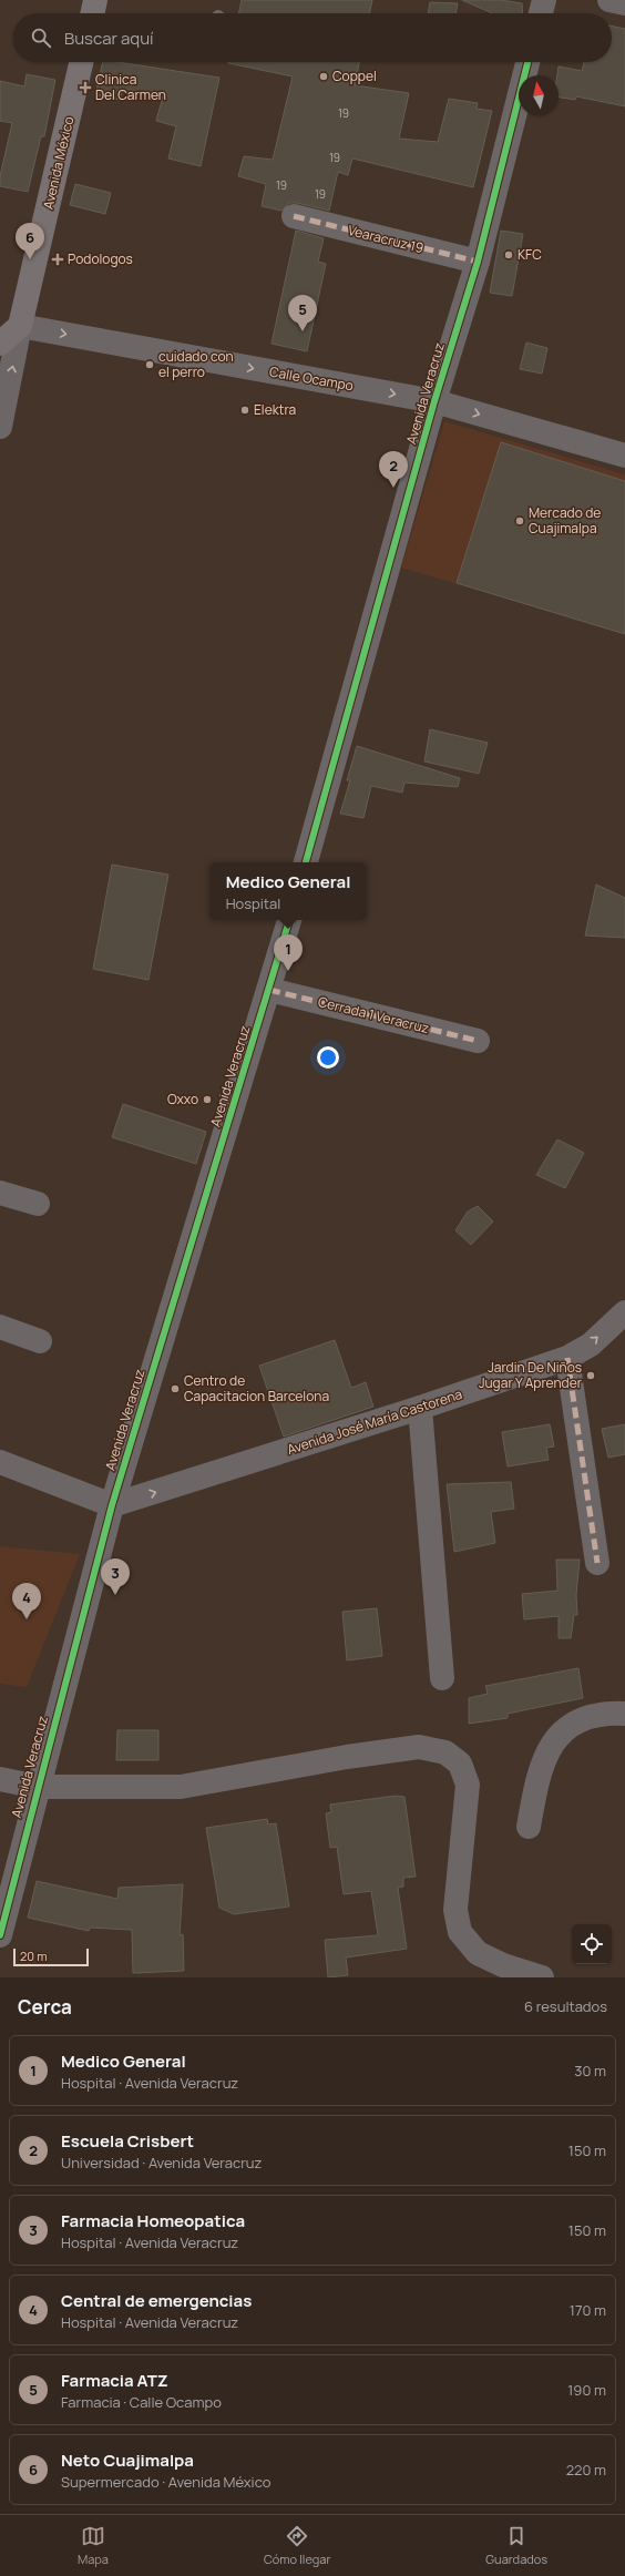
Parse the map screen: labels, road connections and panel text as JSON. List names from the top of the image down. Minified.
{"streets":{"main road":["Avenida México"],"street":["Vearacruz 19","Calle Ocampo","Avenida Veracruz","Cerrada 1 Veracruz","Avenida José María Castorena"]},"crossings":[["Avenida México","Calle Ocampo"],["Vearacruz 19","Avenida Veracruz"],["Calle Ocampo","Avenida Veracruz"],["Avenida Veracruz","Cerrada 1 Veracruz"],["Avenida Veracruz","Avenida José María Castorena"]],"one_way":["Calle Ocampo","Avenida José María Castorena"],"places":{"other":["Coppel","KFC","cuidado con el perro","Elektra","Mercado de Cuajimalpa","Oxxo","Jardin De Niños Jugar Y Aprender","Centro de Capacitacion Barcelona"],"health":["Clinica Del Carmen","Podologos"]},"house_numbers":["19","19","19","19"],"scale_bar":"20 m","north":"top","page":{"search":"Buscar aquí","pins":["6","5","2","1","3","4"],"popup":["Medico General","Hospital"],"scale":"20 m","heading":["Cerca","6 resultados"],"list":[{"mark":"1","name":"Medico General","note":"Hospital · Avenida Veracruz","value":"30 m"},{"mark":"2","name":"Escuela Crisbert","note":"Universidad · Avenida Veracruz","value":"150 m"},{"mark":"3","name":"Farmacia Homeopatica","note":"Hospital · Avenida Veracruz","value":"150 m"},{"mark":"4","name":"Central de emergencias","note":"Hospital · Avenida Veracruz","value":"170 m"},{"mark":"5","name":"Farmacia ATZ","note":"Farmacia · Calle Ocampo","value":"190 m"},{"mark":"6","name":"Neto Cuajimalpa","note":"Supermercado · Avenida México","value":"220 m"}],"nav":["Mapa","Cómo llegar","Guardados"]}}
